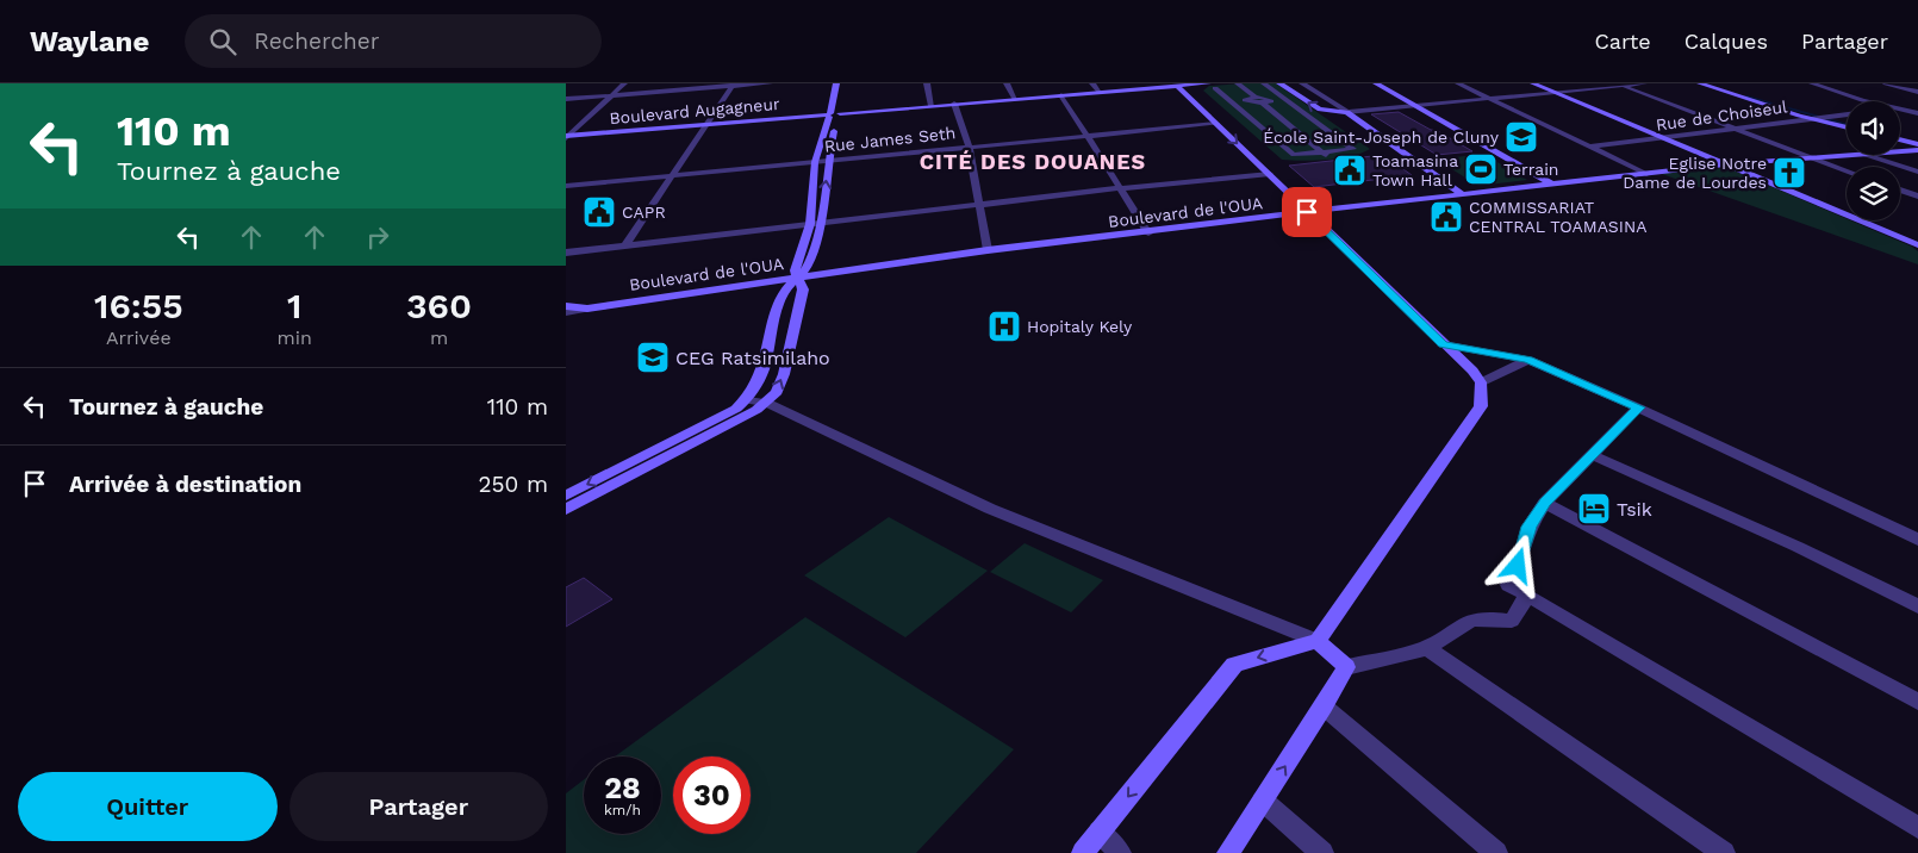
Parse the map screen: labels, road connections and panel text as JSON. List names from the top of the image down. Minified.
{"streets":{"street":["Boulevard Augagneur","Rue de Choiseul","Rue James Seth","Boulevard de l'OUA"]},"districts":["CITÉ DES DOUANES"],"places":{"school or university":["École Saint-Joseph de Cluny","CEG Ratsimilaho"],"sports":["Terrain"],"public building":["Toamasina Town Hall","CAPR","COMMISSARIAT CENTRAL TOAMASINA"],"church":["Eglise Notre Dame de Lourdes"],"hospital":["Hopitaly Kely"],"hotel":["Tsik"]},"page":{"header":"Waylane","search":"Rechercher","nav":["Carte","Calques","Partager"],"turn":["110 m","Tournez à gauche"],"eta":["16:55","Arrivée","1","min","360","m"],"list":[{"name":"Tournez à gauche","value":"110 m"},{"name":"Arrivée à destination","value":"250 m"}],"speed":"28 km/h","limit":"30","buttons":["Quitter","Partager"]}}
